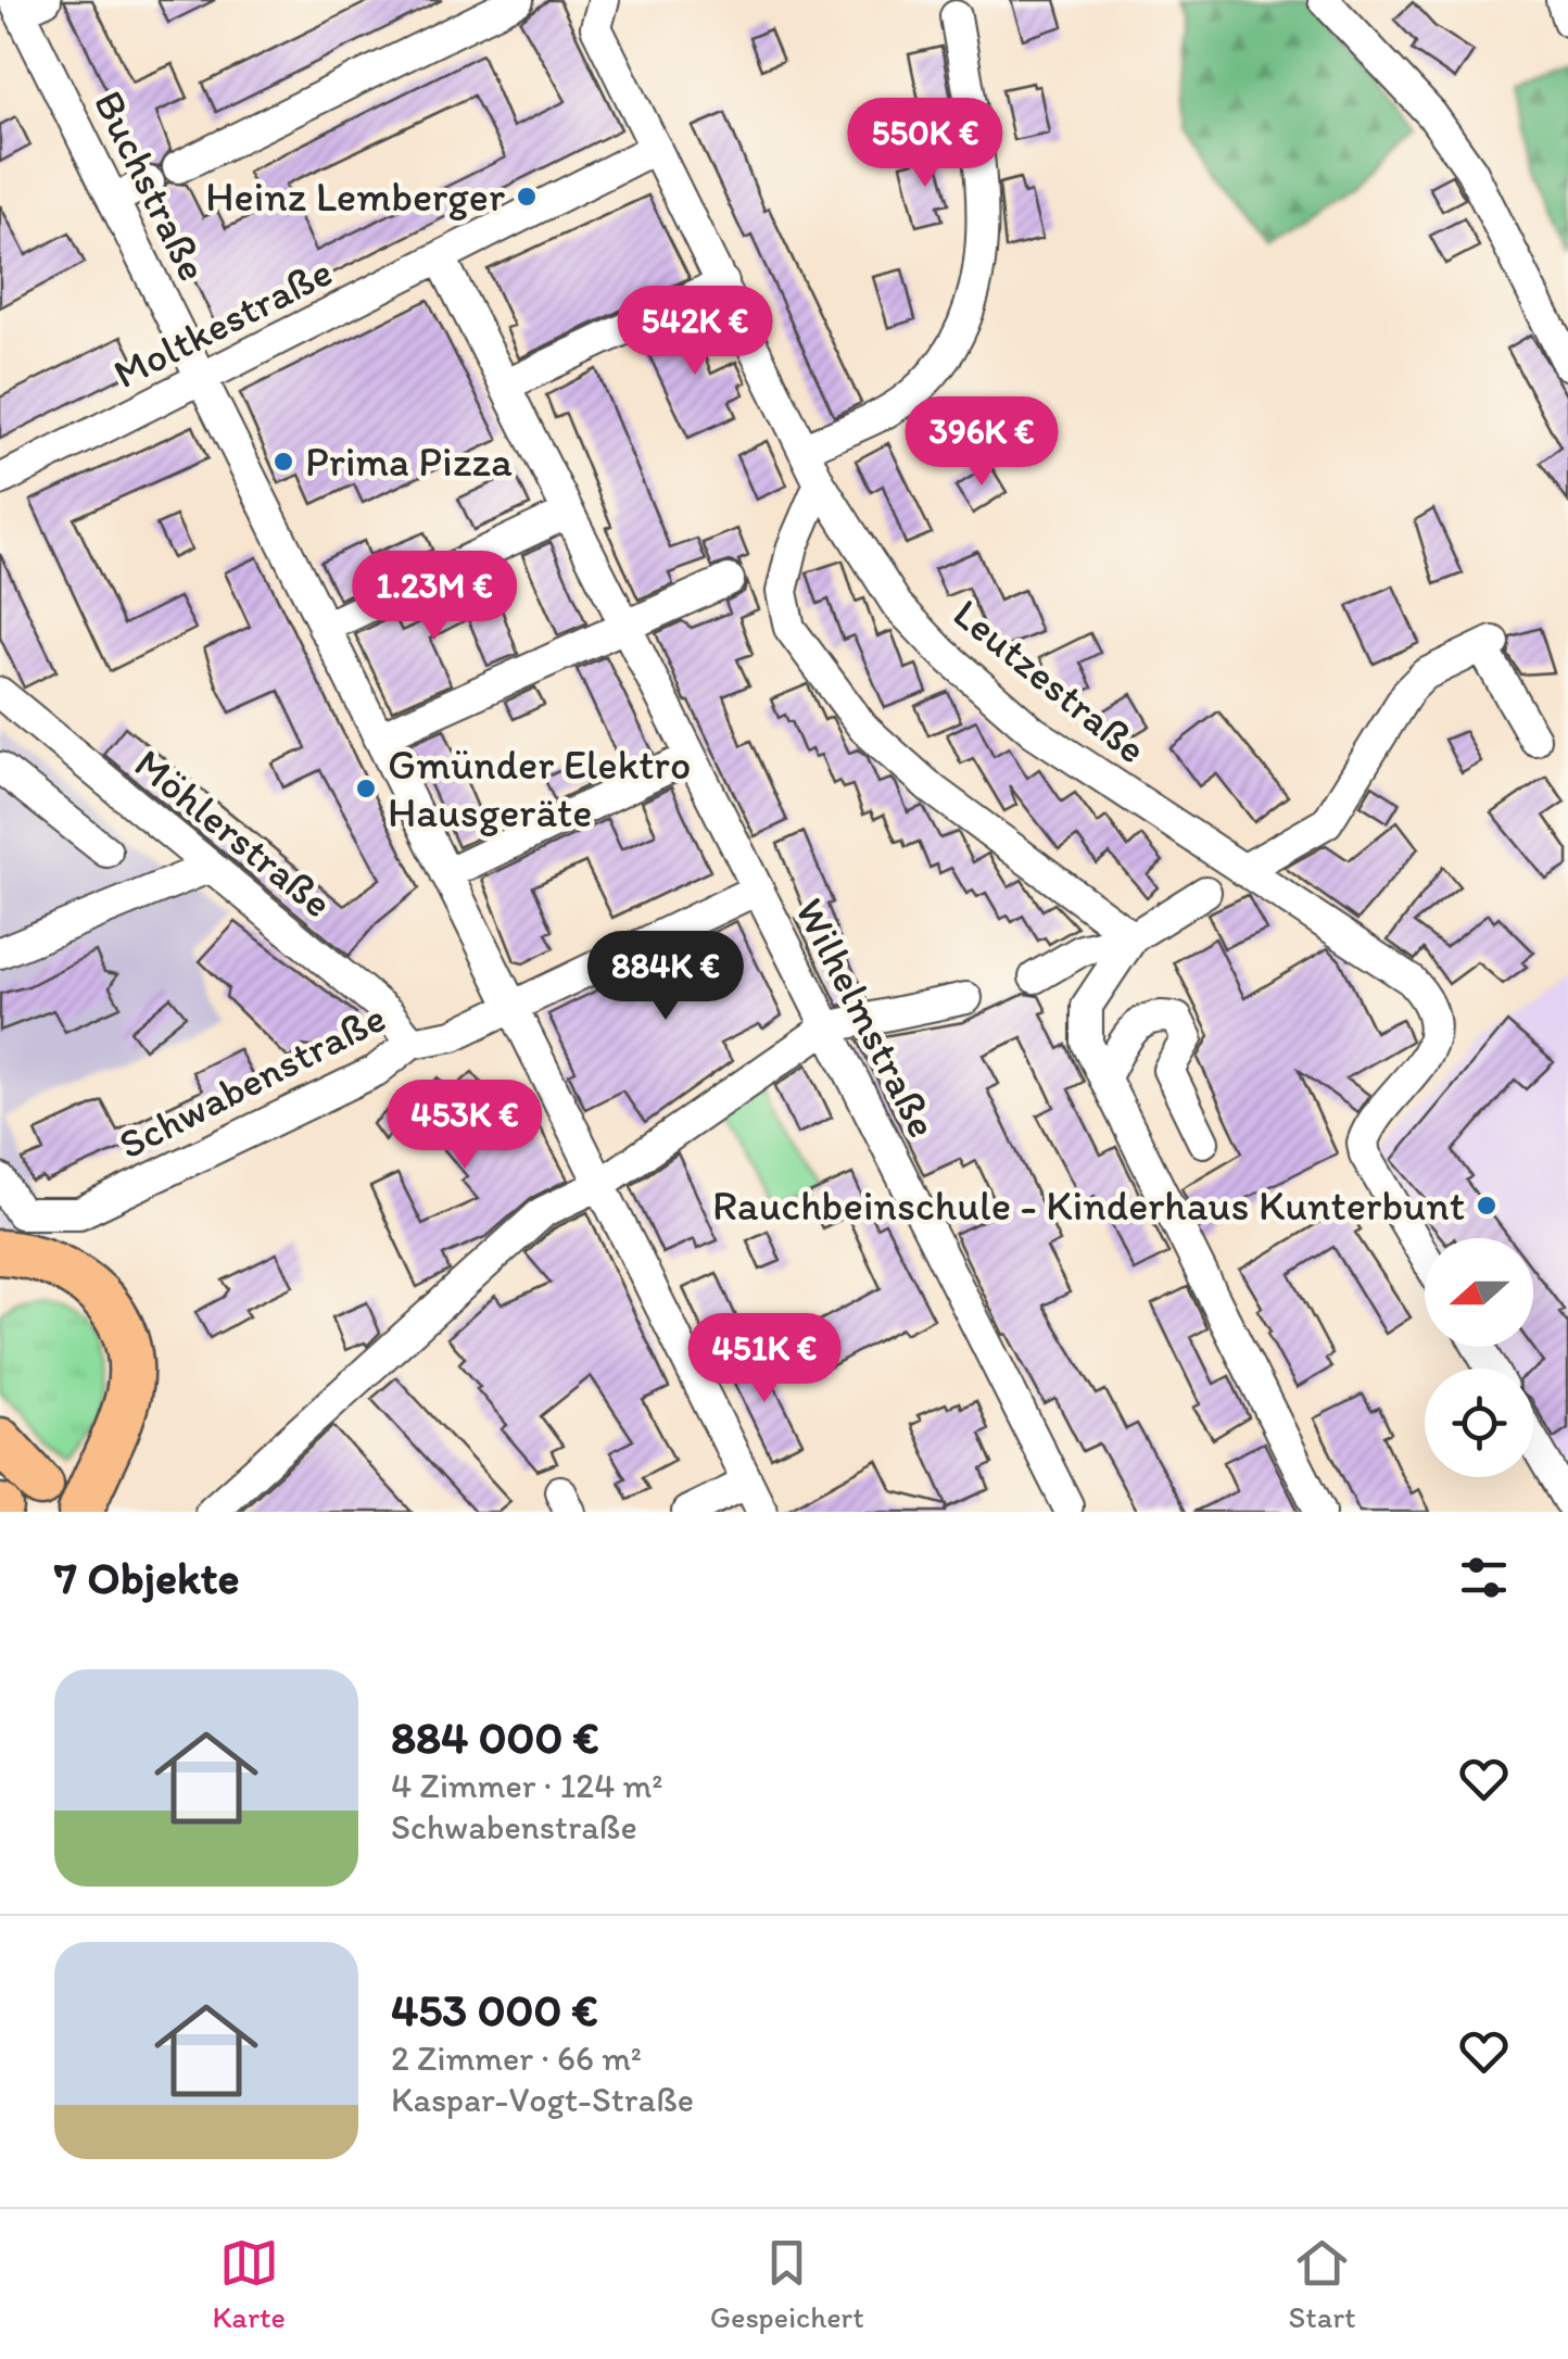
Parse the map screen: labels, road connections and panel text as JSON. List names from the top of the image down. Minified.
{"streets":{"street":["Buchstraße","Moltkestraße","Leutzestraße","Möhlerstraße","Wilhelmstraße","Schwabenstraße"]},"crossings":[["Buchstraße","Moltkestraße"],["Buchstraße","Schwabenstraße"],["Moltkestraße","Leutzestraße"],["Moltkestraße","Wilhelmstraße"],["Möhlerstraße","Schwabenstraße"],["Wilhelmstraße","Schwabenstraße"]],"places":["Heinz Lemberger","Prima Pizza","Gmünder Elektro Hausgeräte","Rauchbeinschule - Kinderhaus Kunterbunt"],"north":"left","page":{"price":["550K €","542K €","396K €","1.23M €","884K €","453K €","451K €"],"heading":"7 Objekte","list":[{"name":"884 000 €","note":"4 Zimmer · 124 m² · Schwabenstraße"},{"name":"453 000 €","note":"2 Zimmer · 66 m² · Kaspar-Vogt-Straße"}],"tabs":["Karte","Gespeichert","Start"]}}
